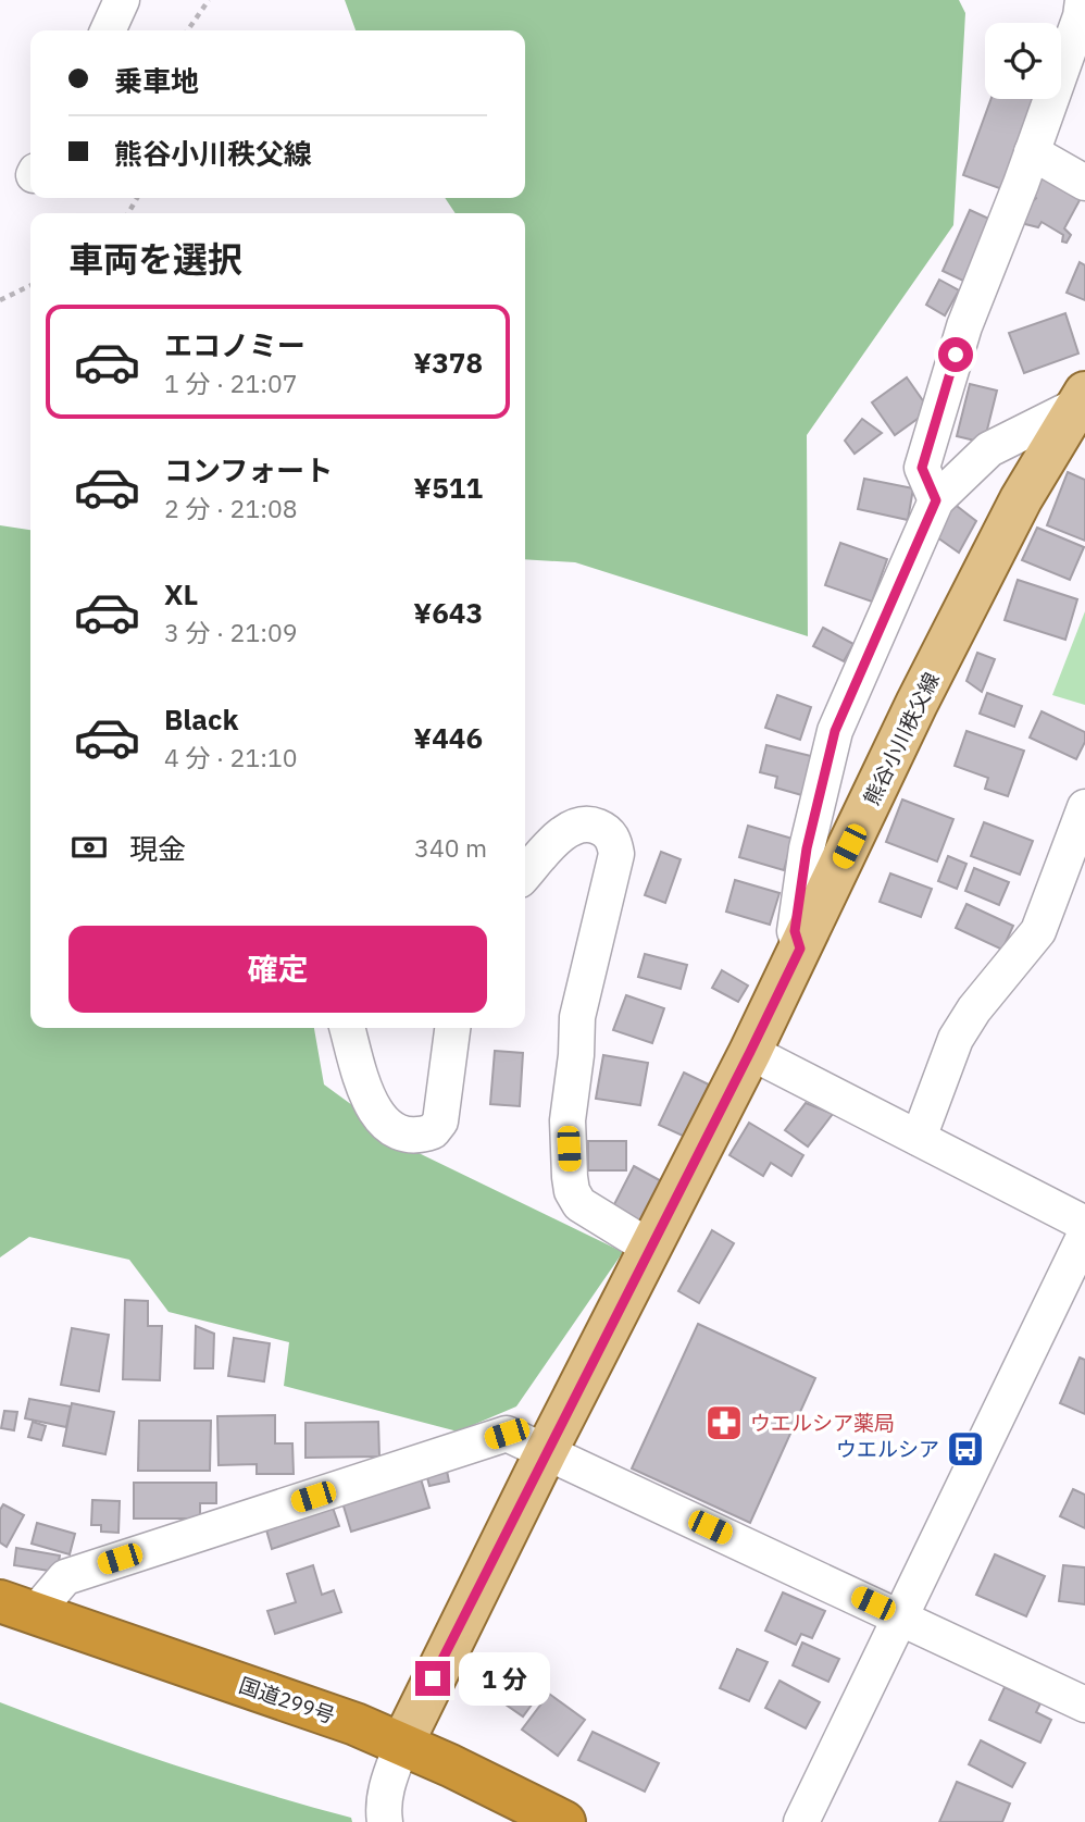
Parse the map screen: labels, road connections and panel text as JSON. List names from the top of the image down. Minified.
{"streets":{"highway":["国道299号"],"main road":["熊谷小川秩父線"]},"crossings":[["熊谷小川秩父線","国道299号"]],"places":{"pharmacy":["ウエルシア薬局"],"bus stop":["ウエルシア"]},"page":{"banner":["乗車地","熊谷小川秩父線"],"heading":"車両を選択","list":[{"name":"エコノミー","note":"1 分 · 21:07","value":"¥378"},{"name":"コンフォート","note":"2 分 · 21:08","value":"¥511"},{"name":"XL","note":"3 分 · 21:09","value":"¥643"},{"name":"Black","note":"4 分 · 21:10","value":"¥446"}],"pay":["現金","340 m"],"buttons":"確定","bubble":"1 分"}}
